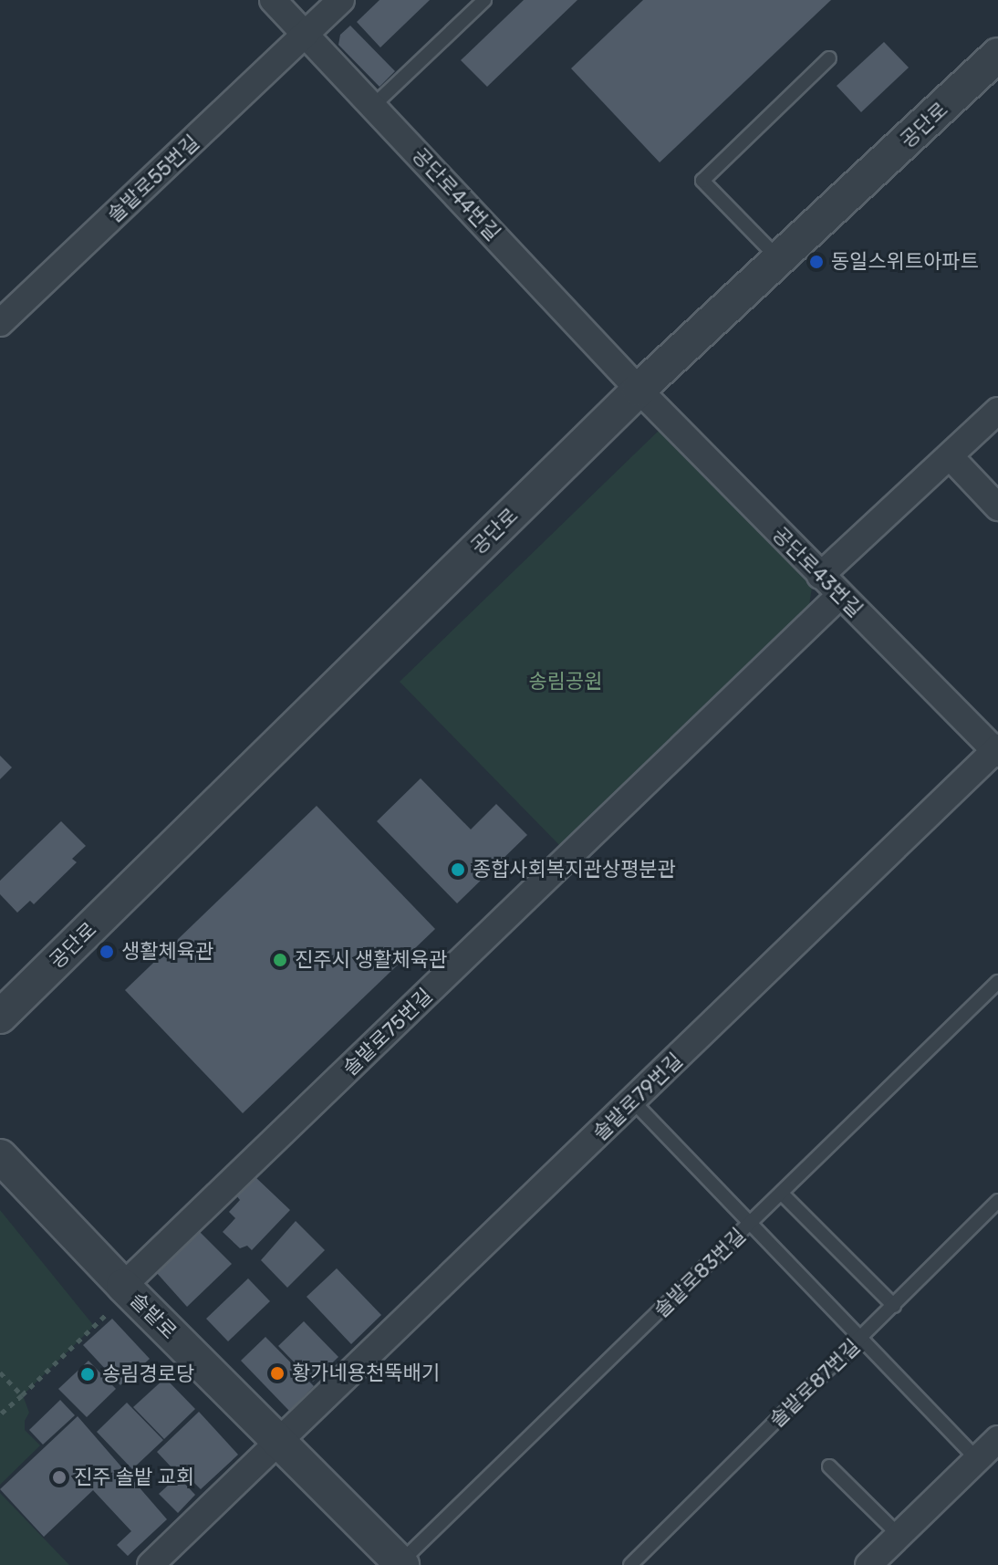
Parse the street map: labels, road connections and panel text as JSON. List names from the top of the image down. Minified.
{"streets":{"street":["공단로","솔밭로55번길","공단로44번길","공단로43번길","솔밭로75번길","솔밭로79번길","솔밭로"],"lane":["솔밭로83번길","솔밭로87번길"]},"crossings":[["공단로","공단로44번길"],["공단로","공단로43번길"],["솔밭로55번길","공단로44번길"],["공단로44번길","공단로43번길"],["공단로43번길","솔밭로75번길"],["공단로43번길","솔밭로79번길"],["솔밭로75번길","솔밭로"],["솔밭로79번길","솔밭로"],["솔밭로83번길","솔밭로"]],"parks":["송림공원"],"places":["동일스위트아파트","종합사회복지관상평분관","생활체육관","진주시 생활체육관","황가네용천뚝배기","송림경로당","진주 솔밭 교회"]}
